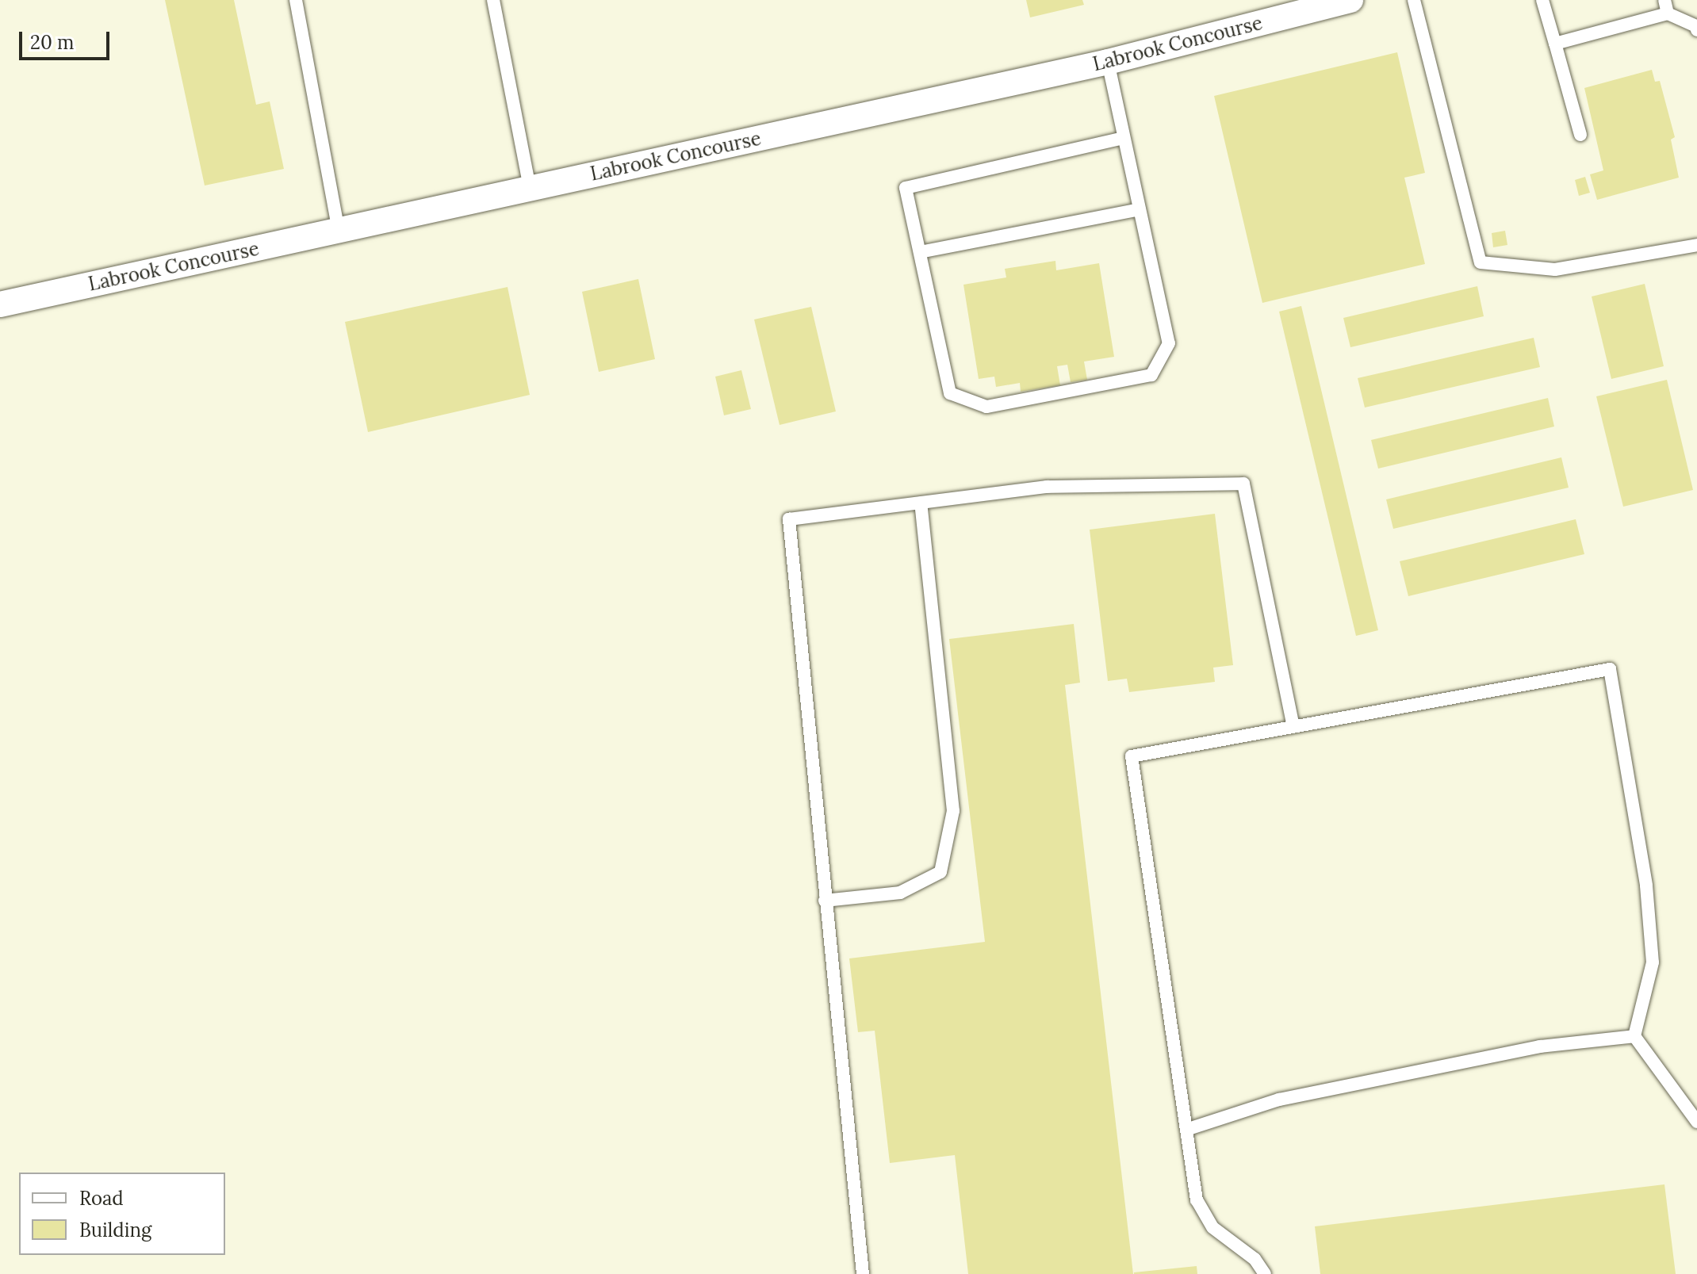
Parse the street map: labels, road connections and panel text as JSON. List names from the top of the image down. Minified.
{"streets":{"street":["Labrook Concourse"]},"legend":["Road","Building"],"scale_bar":"20 m"}
